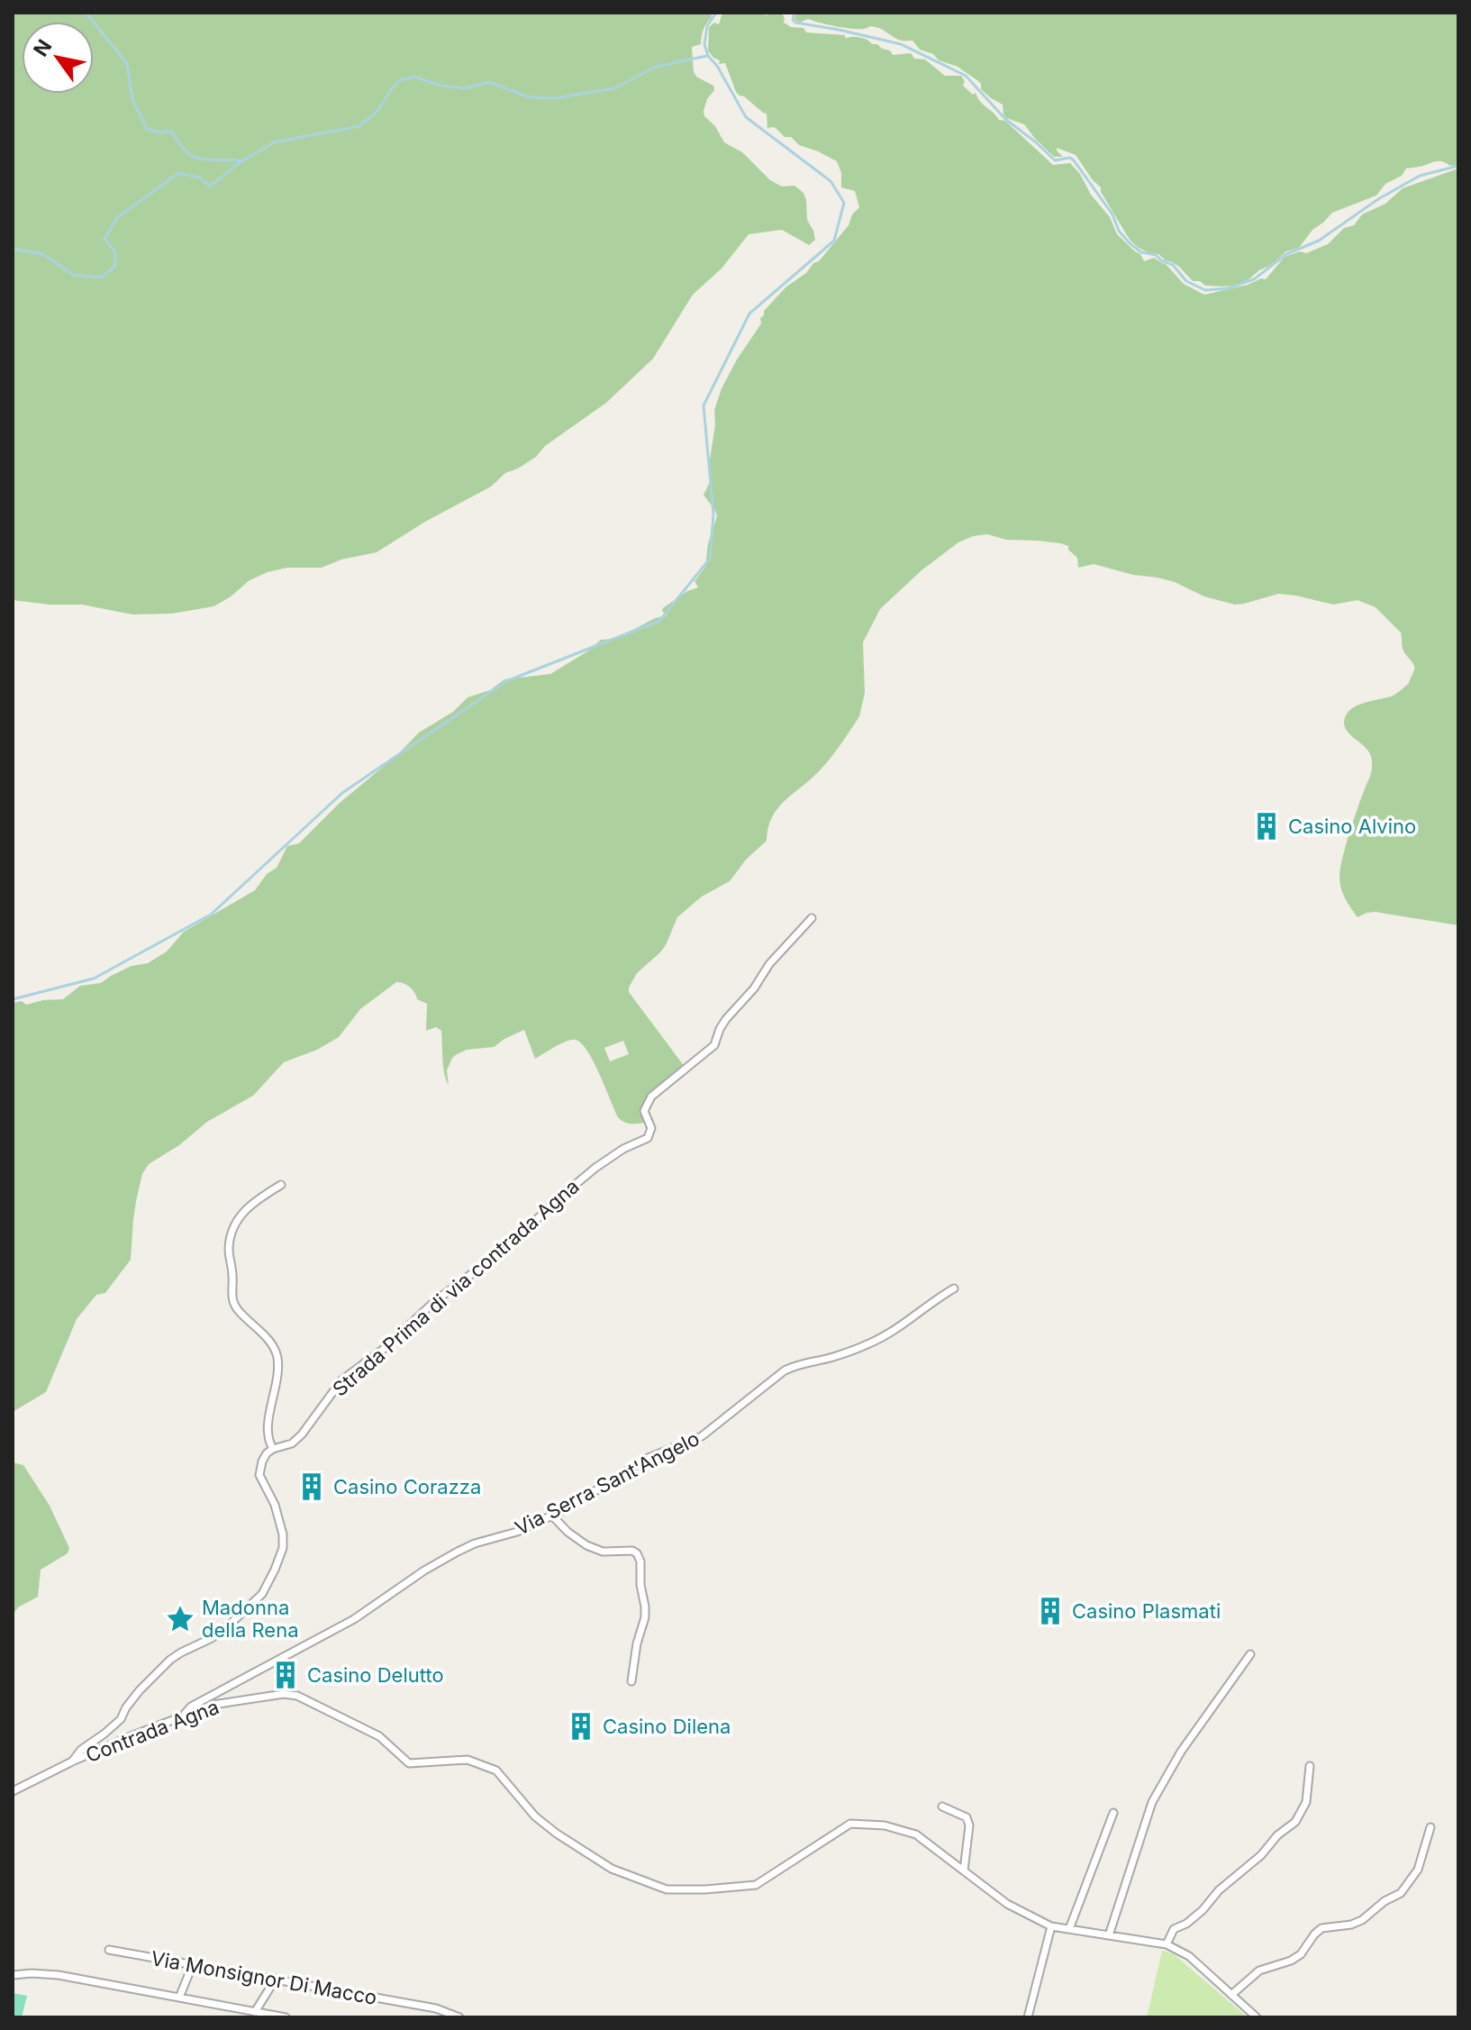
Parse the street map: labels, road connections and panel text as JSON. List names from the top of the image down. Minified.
{"streets":{"street":["Strada Prima di via contrada Agna","Via Serra Sant'Angelo","Contrada Agna","Via Monsignor Di Macco"]},"crossings":[["Via Serra Sant'Angelo","Contrada Agna"]],"places":{"building":["Casino Alvino","Casino Corazza","Casino Plasmati","Casino Delutto","Casino Dilena"],"place":["Madonna della Rena"]},"north":"top left"}
